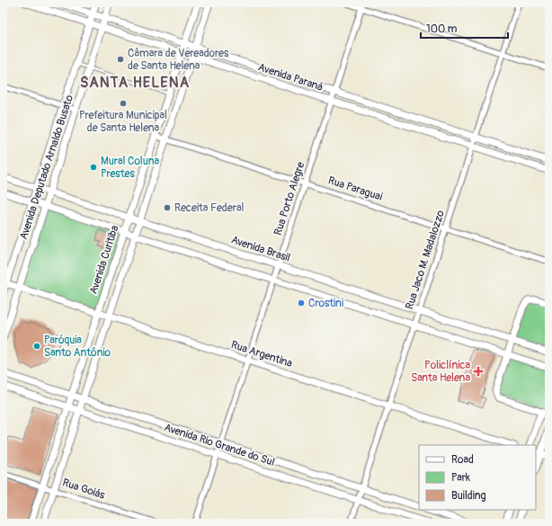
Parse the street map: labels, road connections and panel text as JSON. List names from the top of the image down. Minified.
{"streets":{"street":["Avenida Paraná","Avenida Deputado Arnaldo Busato","Rua Paraguai","Rua Porto Alegre","Avenida Brasil","Avenida Curitiba","Rua Jaco M. Madalozzo","Rua Argentina","Avenida Rio Grande do Sul","Rua Goiás"]},"crossings":[["Avenida Paraná","Avenida Deputado Arnaldo Busato"],["Avenida Paraná","Rua Porto Alegre"],["Avenida Paraná","Avenida Curitiba"],["Avenida Paraná","Rua Jaco M. Madalozzo"],["Avenida Deputado Arnaldo Busato","Avenida Brasil"],["Avenida Deputado Arnaldo Busato","Rua Argentina"],["Rua Paraguai","Rua Porto Alegre"],["Rua Paraguai","Avenida Curitiba"],["Rua Paraguai","Rua Jaco M. Madalozzo"],["Rua Porto Alegre","Avenida Brasil"],["Rua Porto Alegre","Rua Argentina"],["Rua Porto Alegre","Avenida Rio Grande do Sul"],["Avenida Brasil","Avenida Curitiba"],["Avenida Brasil","Rua Jaco M. Madalozzo"],["Avenida Curitiba","Rua Argentina"],["Avenida Curitiba","Avenida Rio Grande do Sul"],["Avenida Curitiba","Rua Goiás"],["Rua Jaco M. Madalozzo","Rua Argentina"],["Rua Jaco M. Madalozzo","Avenida Rio Grande do Sul"]],"districts":["SANTA HELENA"],"places":{"other":["Câmara de Vereadores de Santa Helena","Prefeitura Municipal de Santa Helena","Mural Coluna Prestes","Receita Federal","Crostini","Paróquia Santo Antônio"],"health":["Policlínica Santa Helena"]},"legend":["Road","Park","Building"],"scale_bar":"100 m"}
